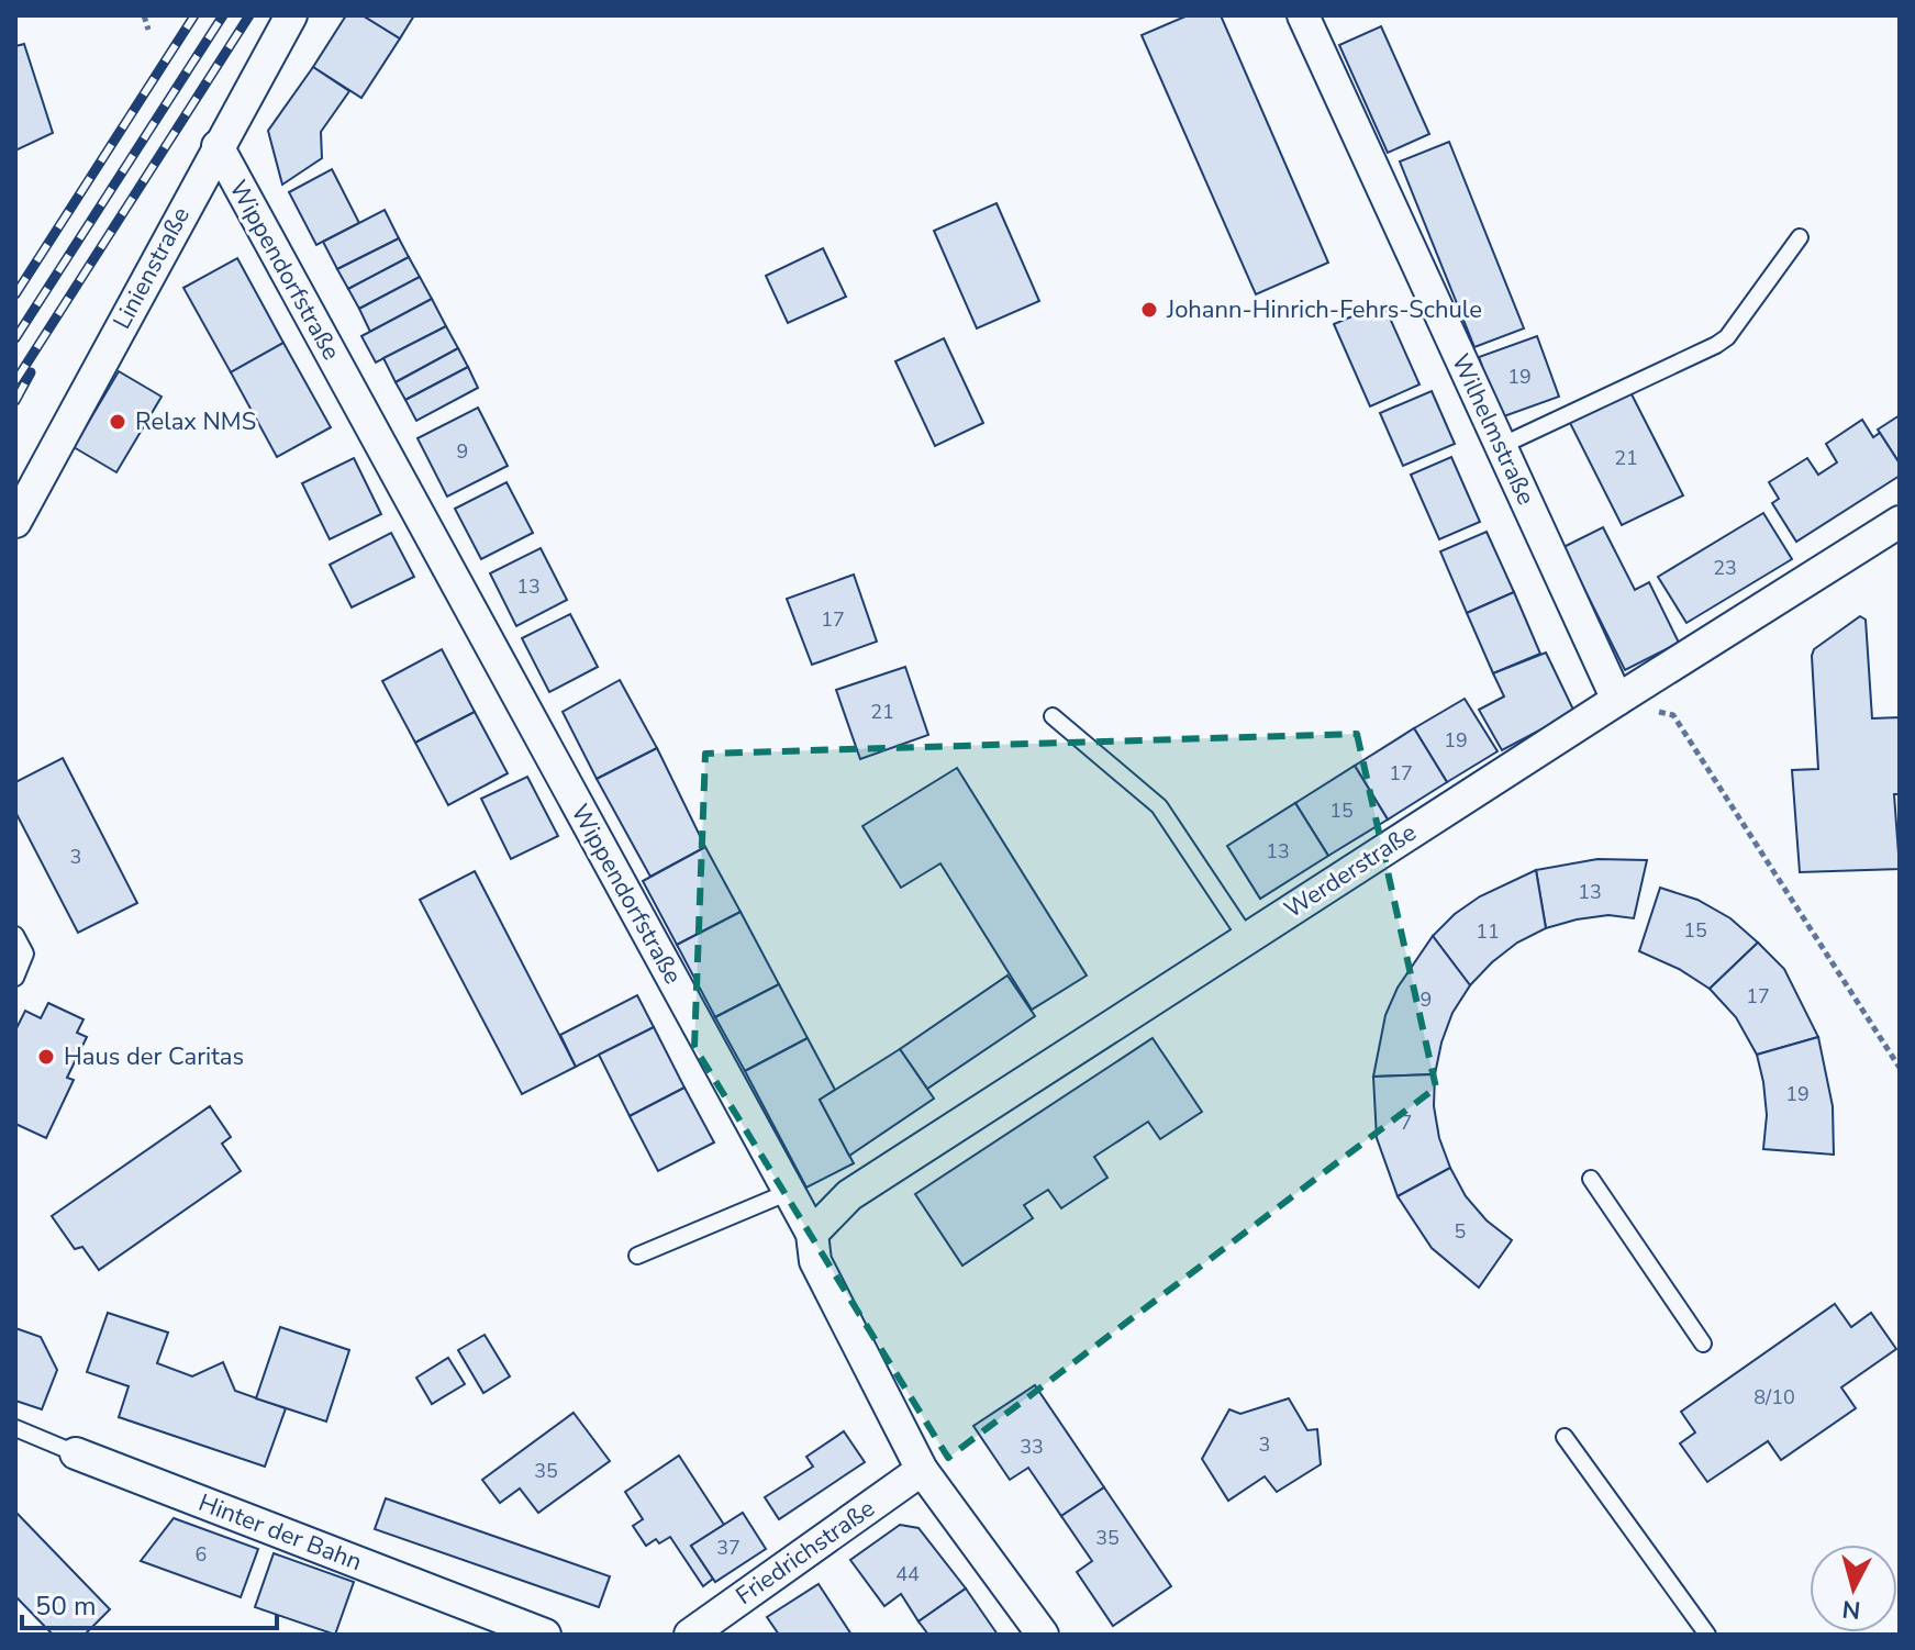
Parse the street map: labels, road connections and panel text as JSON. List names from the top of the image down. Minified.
{"streets":{"street":["Linienstraße","Wippendorfstraße","Wilhelmstraße","Werderstraße","Hinter der Bahn","Friedrichstraße"]},"crossings":[["Linienstraße","Wippendorfstraße"],["Wippendorfstraße","Werderstraße"],["Wippendorfstraße","Friedrichstraße"],["Wilhelmstraße","Werderstraße"]],"places":["Johann-Hinrich-Fehrs-Schule","Relax NMS","Haus der Caritas"],"house_numbers":["19","9","21","23","13","17","21","19","17","15","13","3","13","15","11","17","9","19","7","5","8/10","3","33","35","35","37","6","44"],"scale_bar":"50 m","north":"bottom"}
